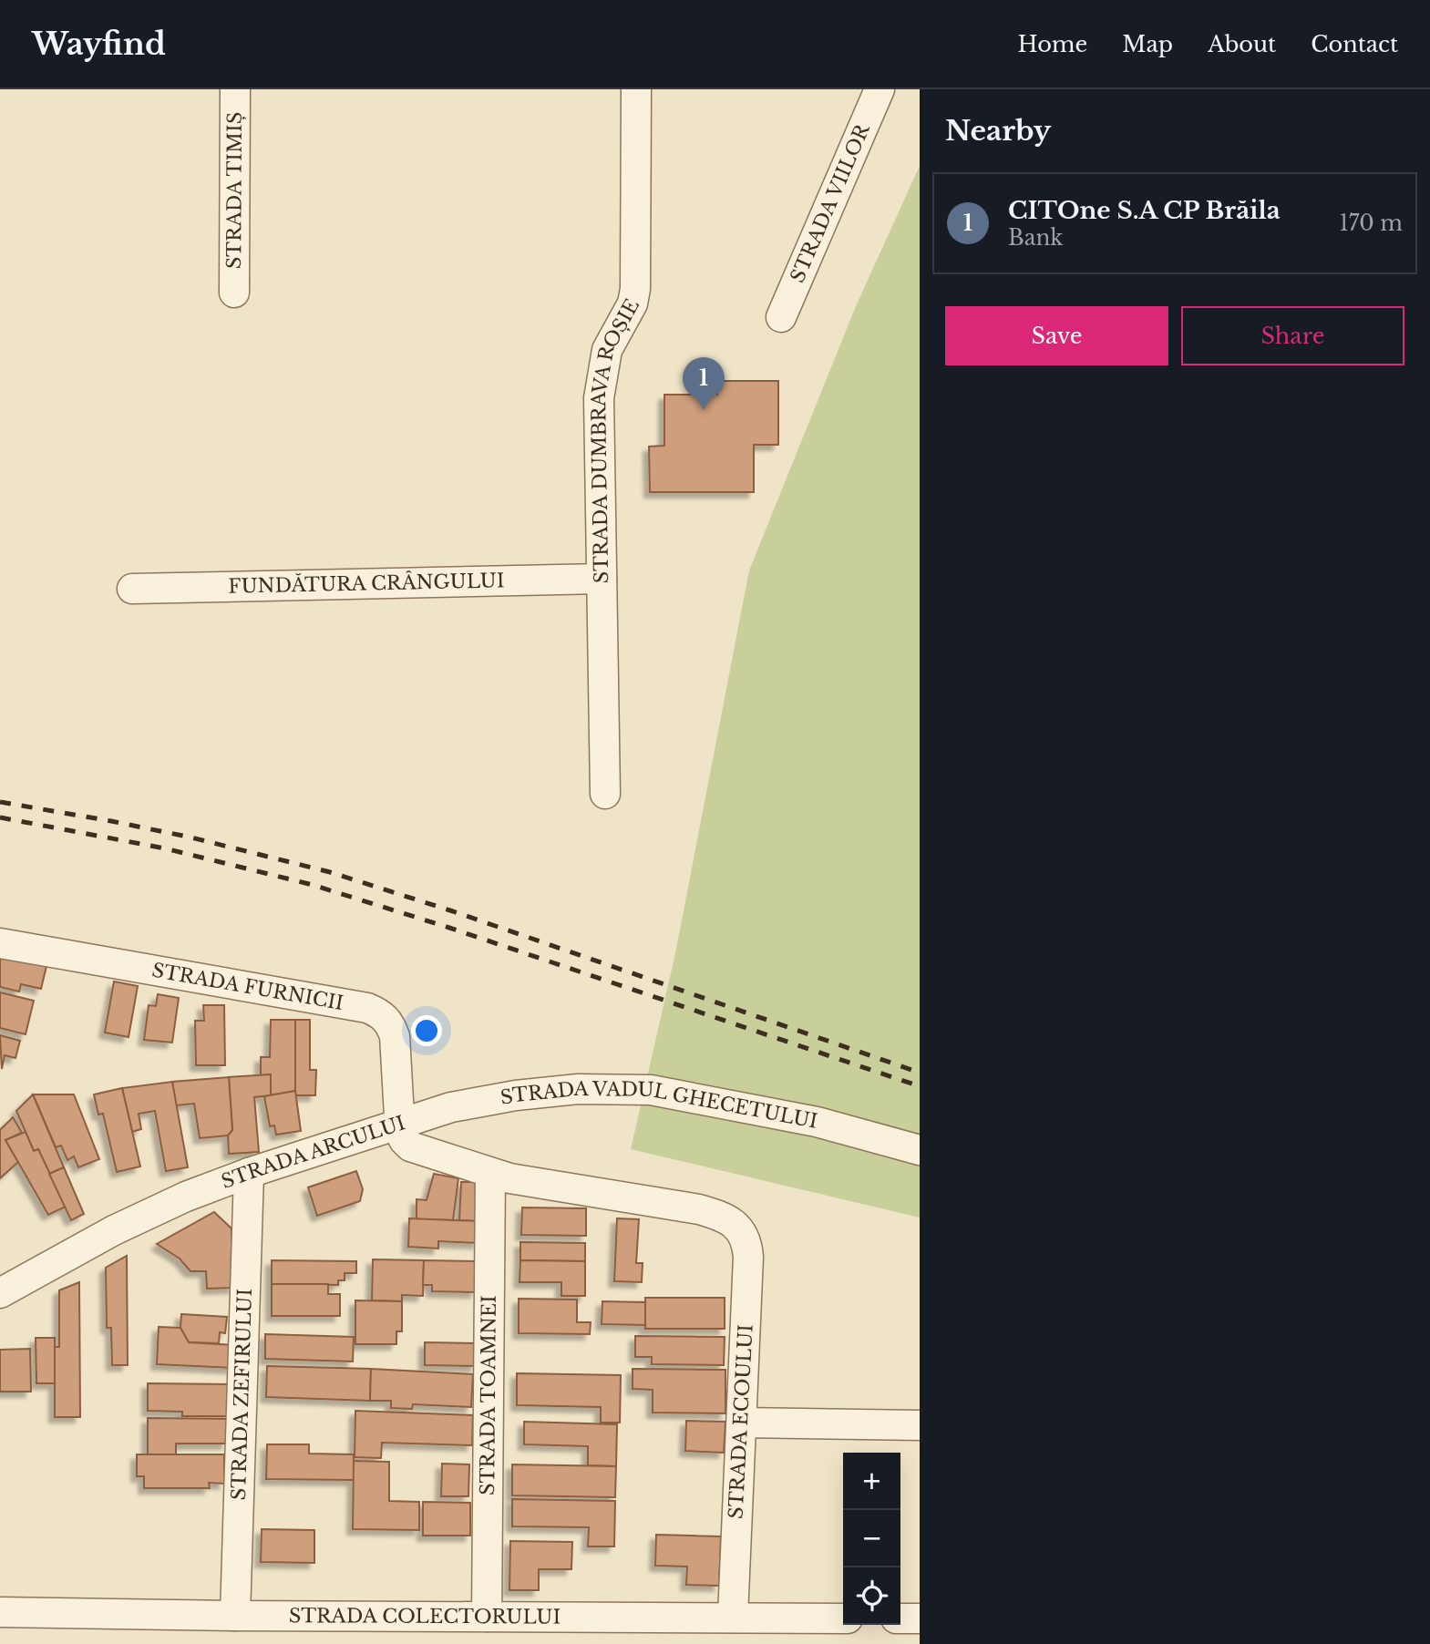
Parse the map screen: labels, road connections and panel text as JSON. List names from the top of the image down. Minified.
{"streets":{"street":["STRADA TIMIȘ","STRADA VIILOR","STRADA DUMBRAVA ROȘIE","FUNDĂTURA CRÂNGULUI","STRADA FURNICII","STRADA VADUL GHECETULUI","STRADA ARCULUI","STRADA ZEFIRULUI","STRADA TOAMNEI","STRADA ECOULUI","STRADA COLECTORULUI"]},"crossings":[["STRADA DUMBRAVA ROȘIE","FUNDĂTURA CRÂNGULUI"],["STRADA FURNICII","STRADA VADUL GHECETULUI"],["STRADA FURNICII","STRADA ARCULUI"],["STRADA VADUL GHECETULUI","STRADA ARCULUI"],["STRADA ARCULUI","STRADA ZEFIRULUI"],["STRADA ARCULUI","STRADA TOAMNEI"],["STRADA ARCULUI","STRADA ECOULUI"],["STRADA ZEFIRULUI","STRADA COLECTORULUI"],["STRADA TOAMNEI","STRADA COLECTORULUI"],["STRADA ECOULUI","STRADA COLECTORULUI"]],"page":{"header":"Wayfind","nav":["Home","Map","About","Contact"],"heading":"Nearby","list":[{"mark":"1","name":"CITOne S.A CP Brăila","note":"Bank","value":"170 m"}],"buttons":["Save","Share"],"pins":"1","map_buttons":["+","−"]}}
